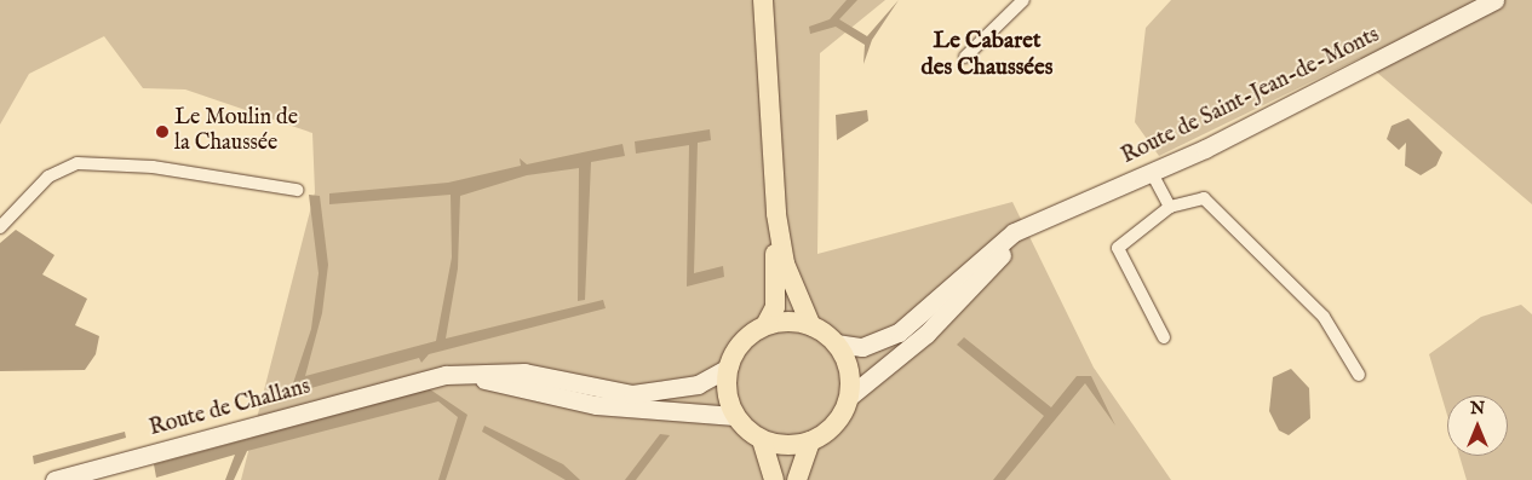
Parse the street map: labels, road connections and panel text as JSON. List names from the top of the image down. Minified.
{"streets":{"main road":["Route de Saint-Jean-de-Monts","Route de Challans"]},"districts":["Le Cabaret des Chaussées"],"places":["Le Moulin de la Chaussée"],"north":"top"}
